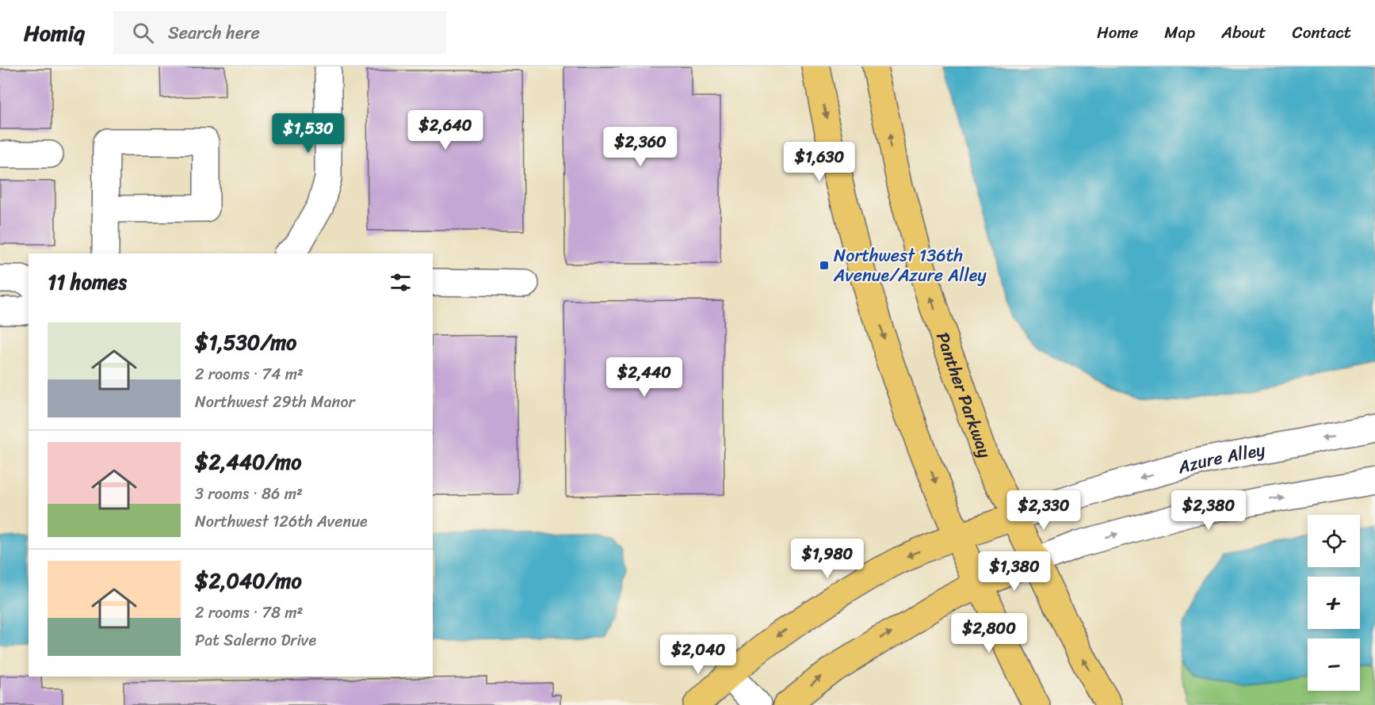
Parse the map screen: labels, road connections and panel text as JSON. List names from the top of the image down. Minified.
{"streets":{"main road":["Panther Parkway"],"street":["Azure Alley"]},"crossings":[["Panther Parkway","Azure Alley"]],"places":{"transit":["Northwest 136th Avenue/Azure Alley"]},"page":{"header":"Homiq","search":"Search here","nav":["Home","Map","About","Contact"],"price":["$2,640","$1,530","$2,360","$1,630","$2,440","$2,330","$2,380","$1,980","$1,380","$2,800","$2,040"],"heading":"11 homes","list":[{"name":"$1,530/mo","note":"2 rooms · 74 m² · Northwest 29th Manor"},{"name":"$2,440/mo","note":"3 rooms · 86 m² · Northwest 126th Avenue"},{"name":"$2,040/mo","note":"2 rooms · 78 m² · Pat Salerno Drive"}],"map_buttons":["+","−"]}}
